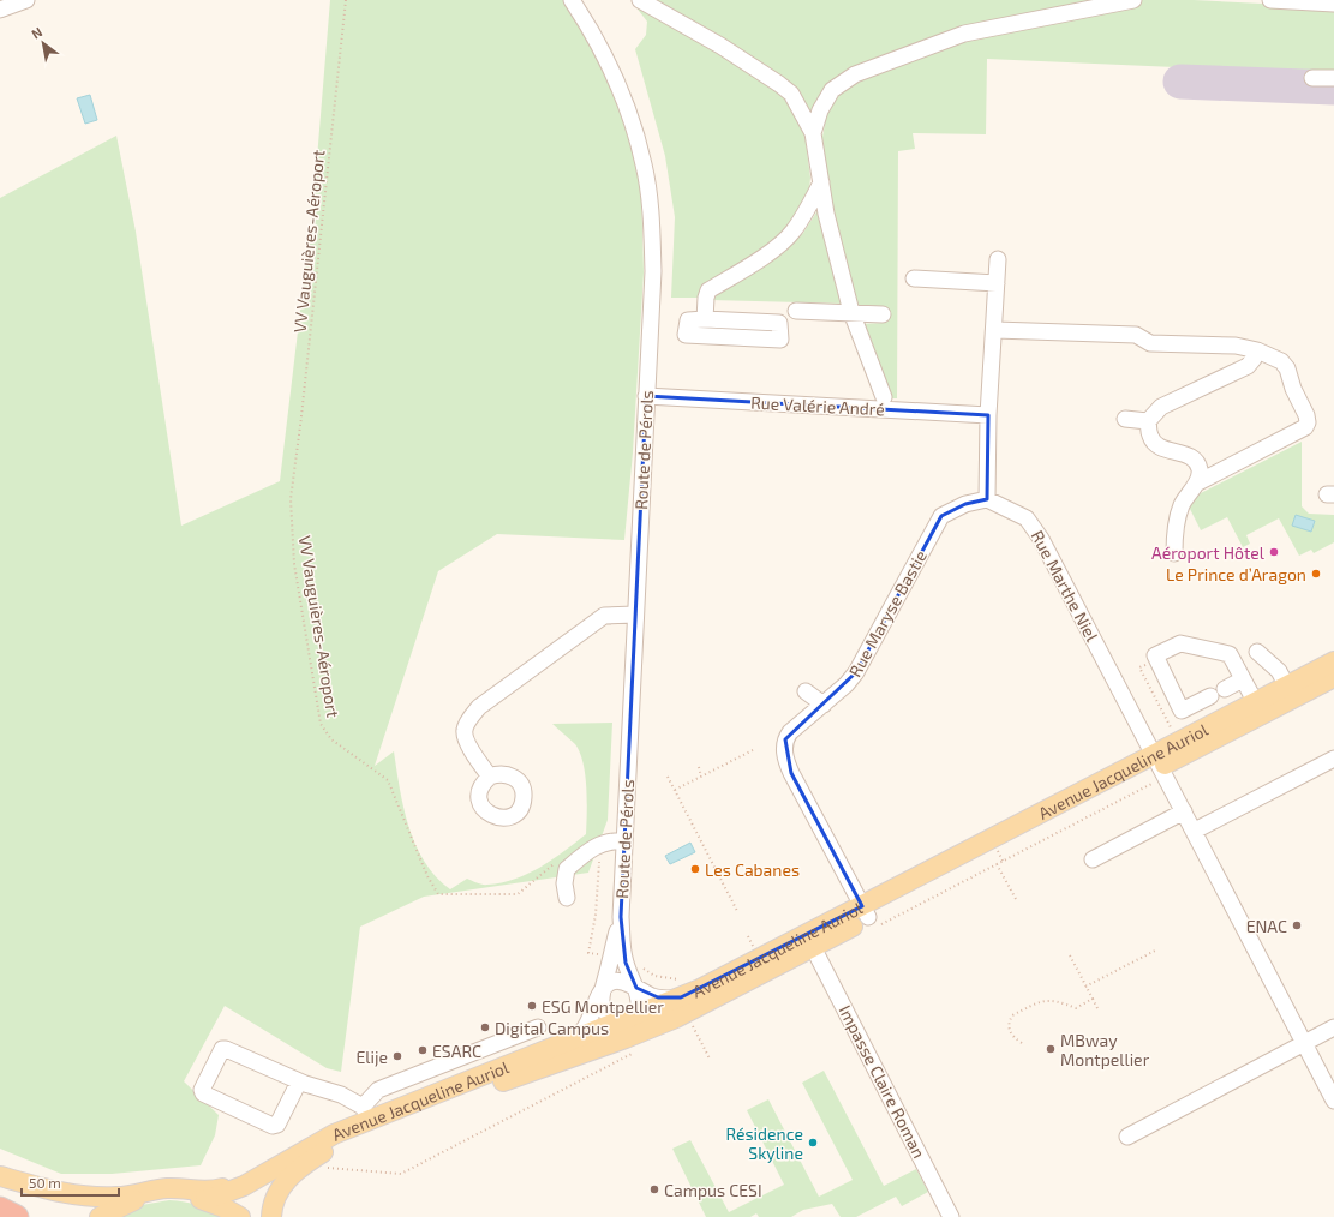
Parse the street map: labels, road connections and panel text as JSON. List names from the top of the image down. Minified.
{"streets":{"main road":["Avenue Jacqueline Auriol"],"street":["Rue Valérie André","Route de Pérols","Rue Marthe Niel","Rue Maryse Bastie","Impasse Claire Roman"],"path":["VV Vauguières-Aéroport"]},"crossings":[["Rue Valérie André","Route de Pérols"],["Route de Pérols","Avenue Jacqueline Auriol"],["Rue Marthe Niel","Rue Maryse Bastie"],["Rue Marthe Niel","Avenue Jacqueline Auriol"],["Rue Maryse Bastie","Avenue Jacqueline Auriol"],["Avenue Jacqueline Auriol","Impasse Claire Roman"]],"places":["Aéroport Hôtel","Le Prince d’Aragon","Les Cabanes","ENAC","ESG Montpellier","Digital Campus","MBway Montpellier","ESARC","Elije","Résidence Skyline","Campus CESI"],"scale_bar":"50 m","north":"top left"}
